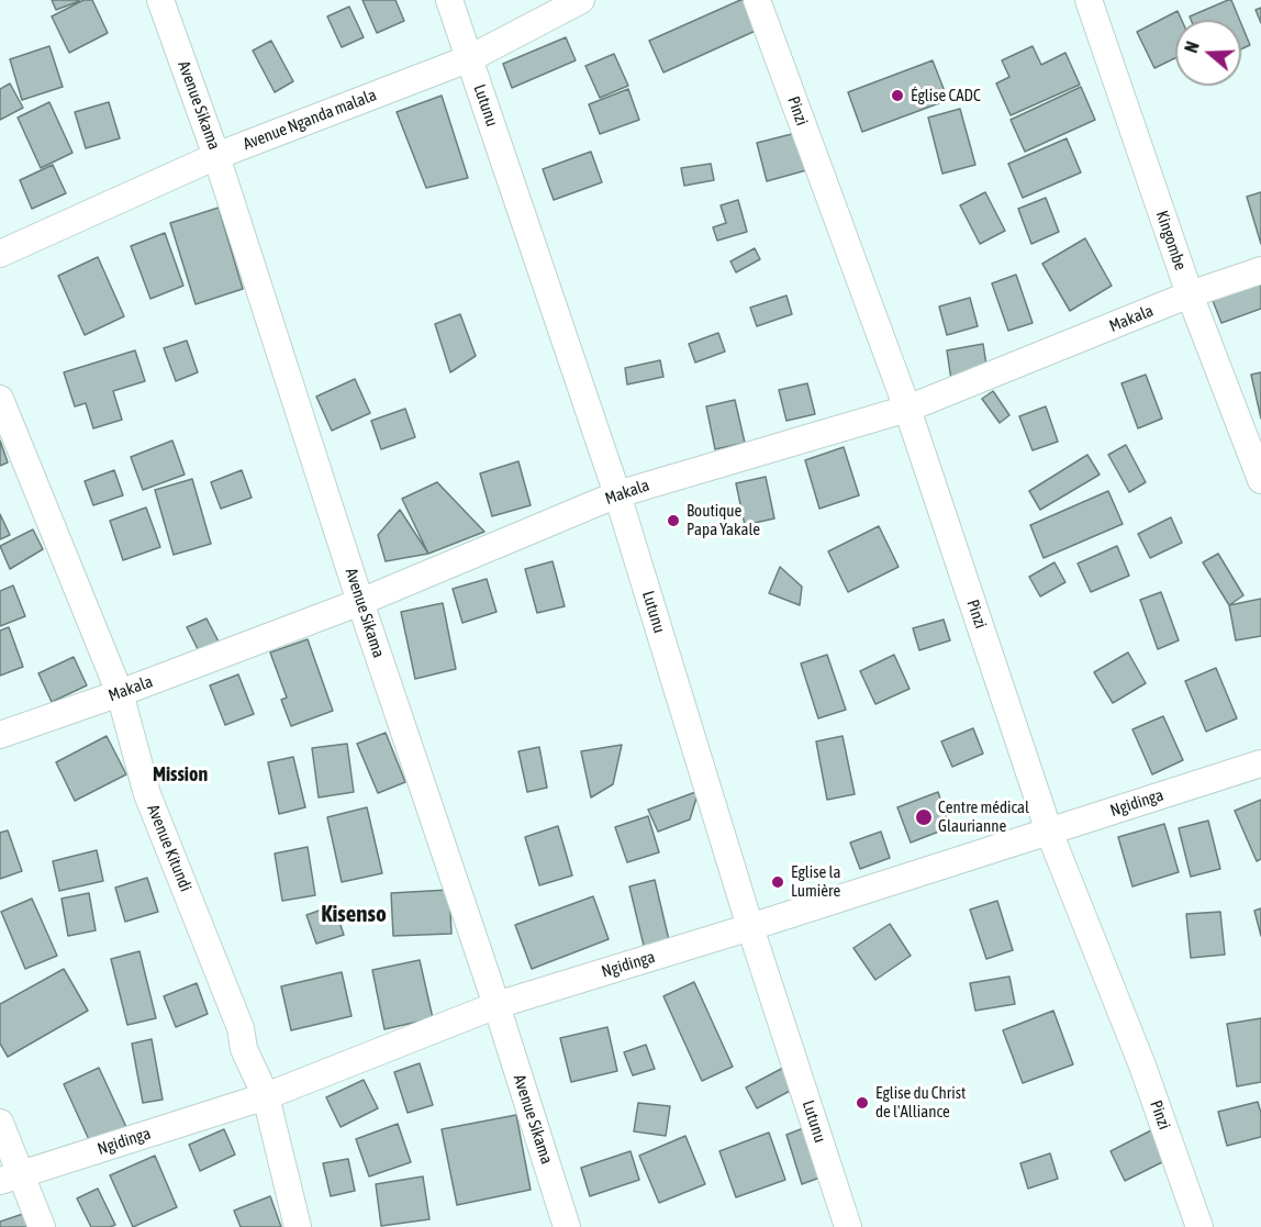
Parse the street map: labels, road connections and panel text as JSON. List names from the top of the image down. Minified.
{"streets":{"street":["Avenue Sikama","Lutunu","Pinzi","Avenue Nganda malala","Kingombe","Makala","Ngidinga","Avenue Kitundi"]},"crossings":[["Avenue Sikama","Avenue Nganda malala"],["Avenue Sikama","Makala"],["Avenue Sikama","Ngidinga"],["Lutunu","Avenue Nganda malala"],["Lutunu","Makala"],["Lutunu","Ngidinga"],["Pinzi","Makala"],["Pinzi","Ngidinga"],["Kingombe","Makala"],["Makala","Avenue Kitundi"],["Ngidinga","Avenue Kitundi"]],"districts":["Mission","Kisenso"],"places":["Église CADC","Boutique Papa Yakale","Centre médical Glaurianne","Eglise la Lumière","Eglise du Christ de l'Alliance"],"north":"left"}
